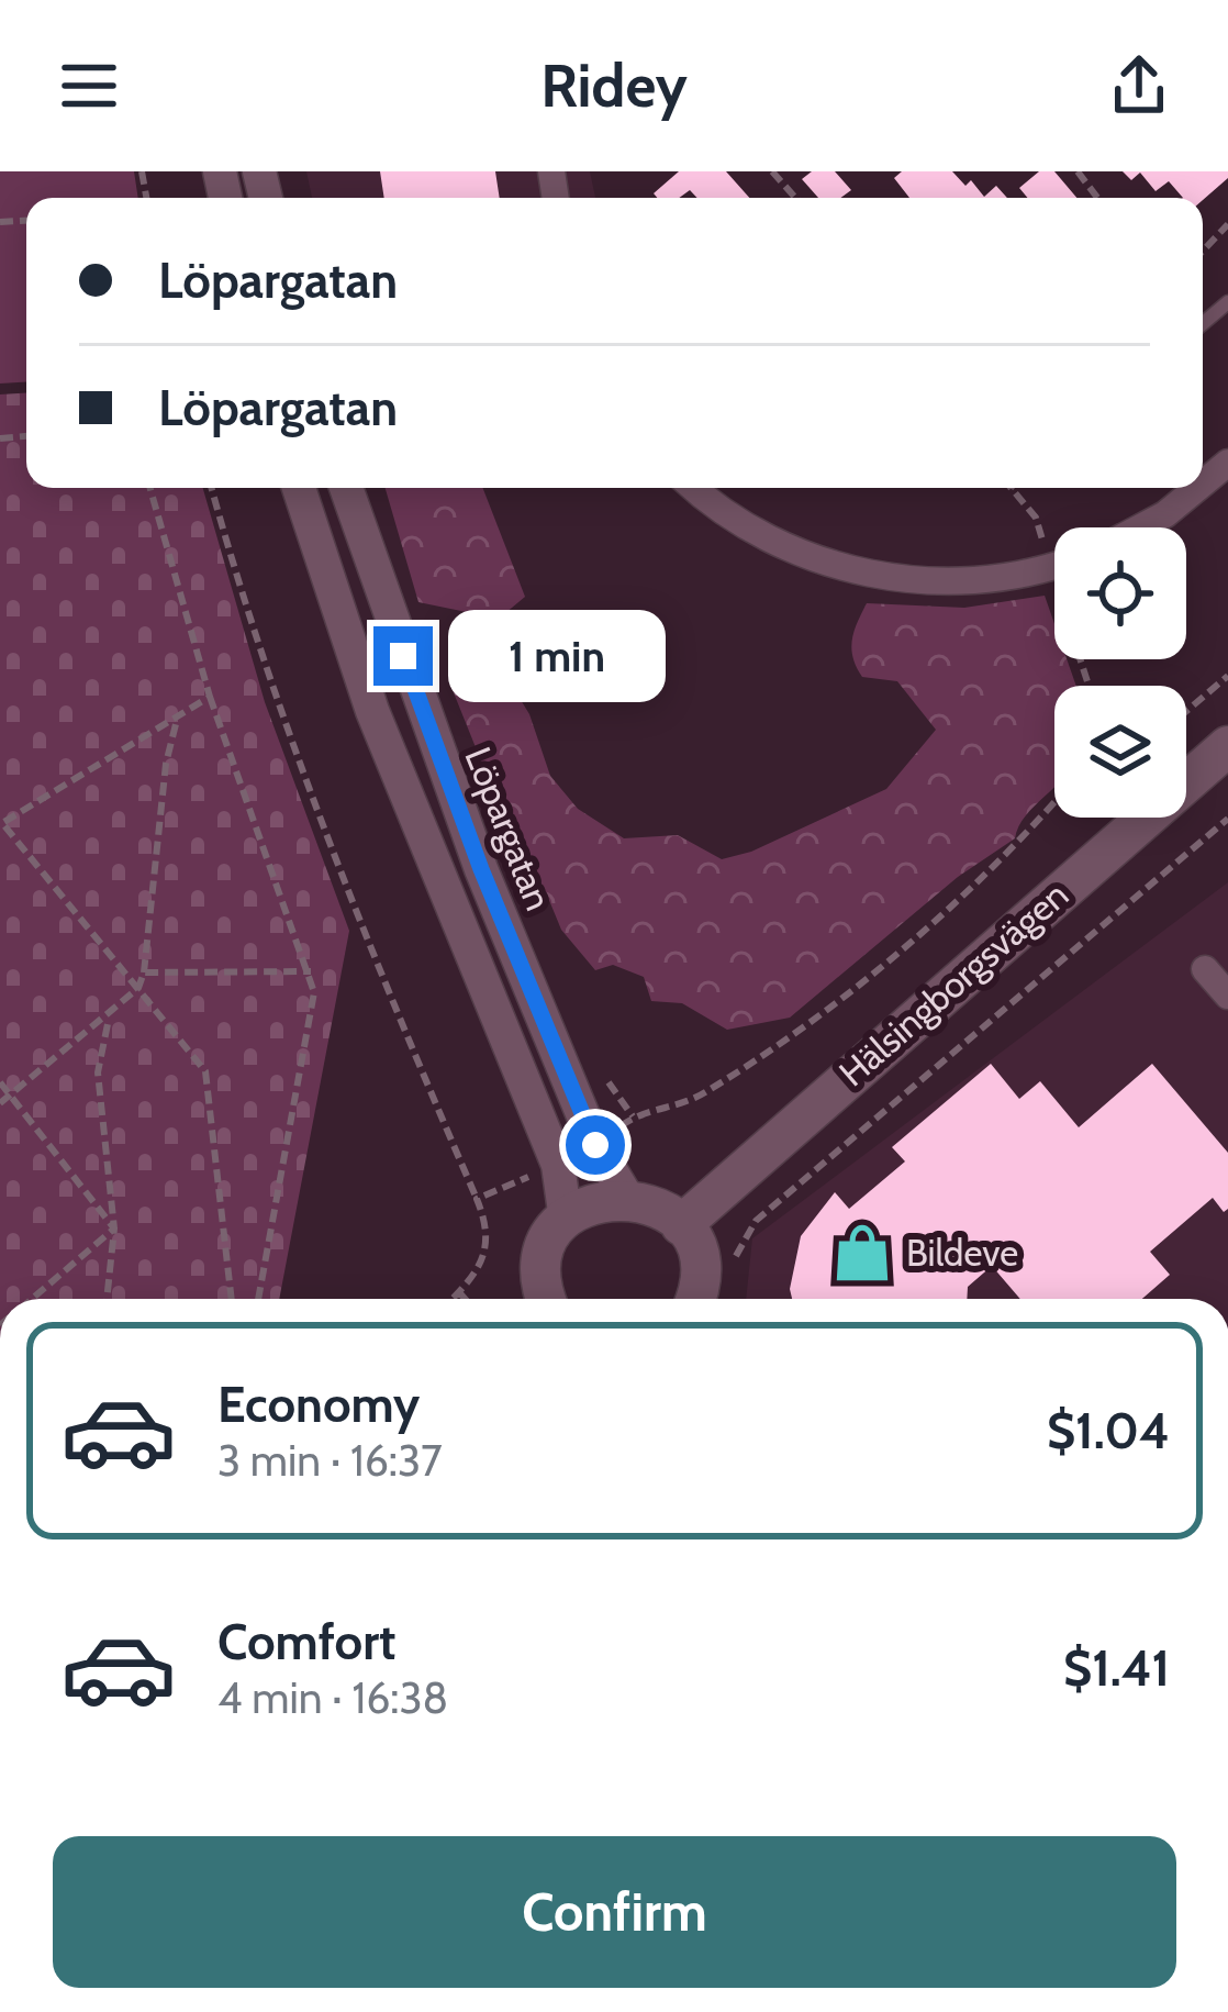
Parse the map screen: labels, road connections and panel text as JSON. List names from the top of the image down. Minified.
{"streets":{"main road":["Hälsingborgsvägen"],"street":["Löpargatan"]},"places":{"shop":["Bildeve"]},"page":{"header":"Ridey","banner":["Löpargatan","Löpargatan"],"bubble":"1 min","list":[{"name":"Economy","note":"3 min · 16:37","value":"$1.04"},{"name":"Comfort","note":"4 min · 16:38","value":"$1.41"}],"buttons":"Confirm"}}
